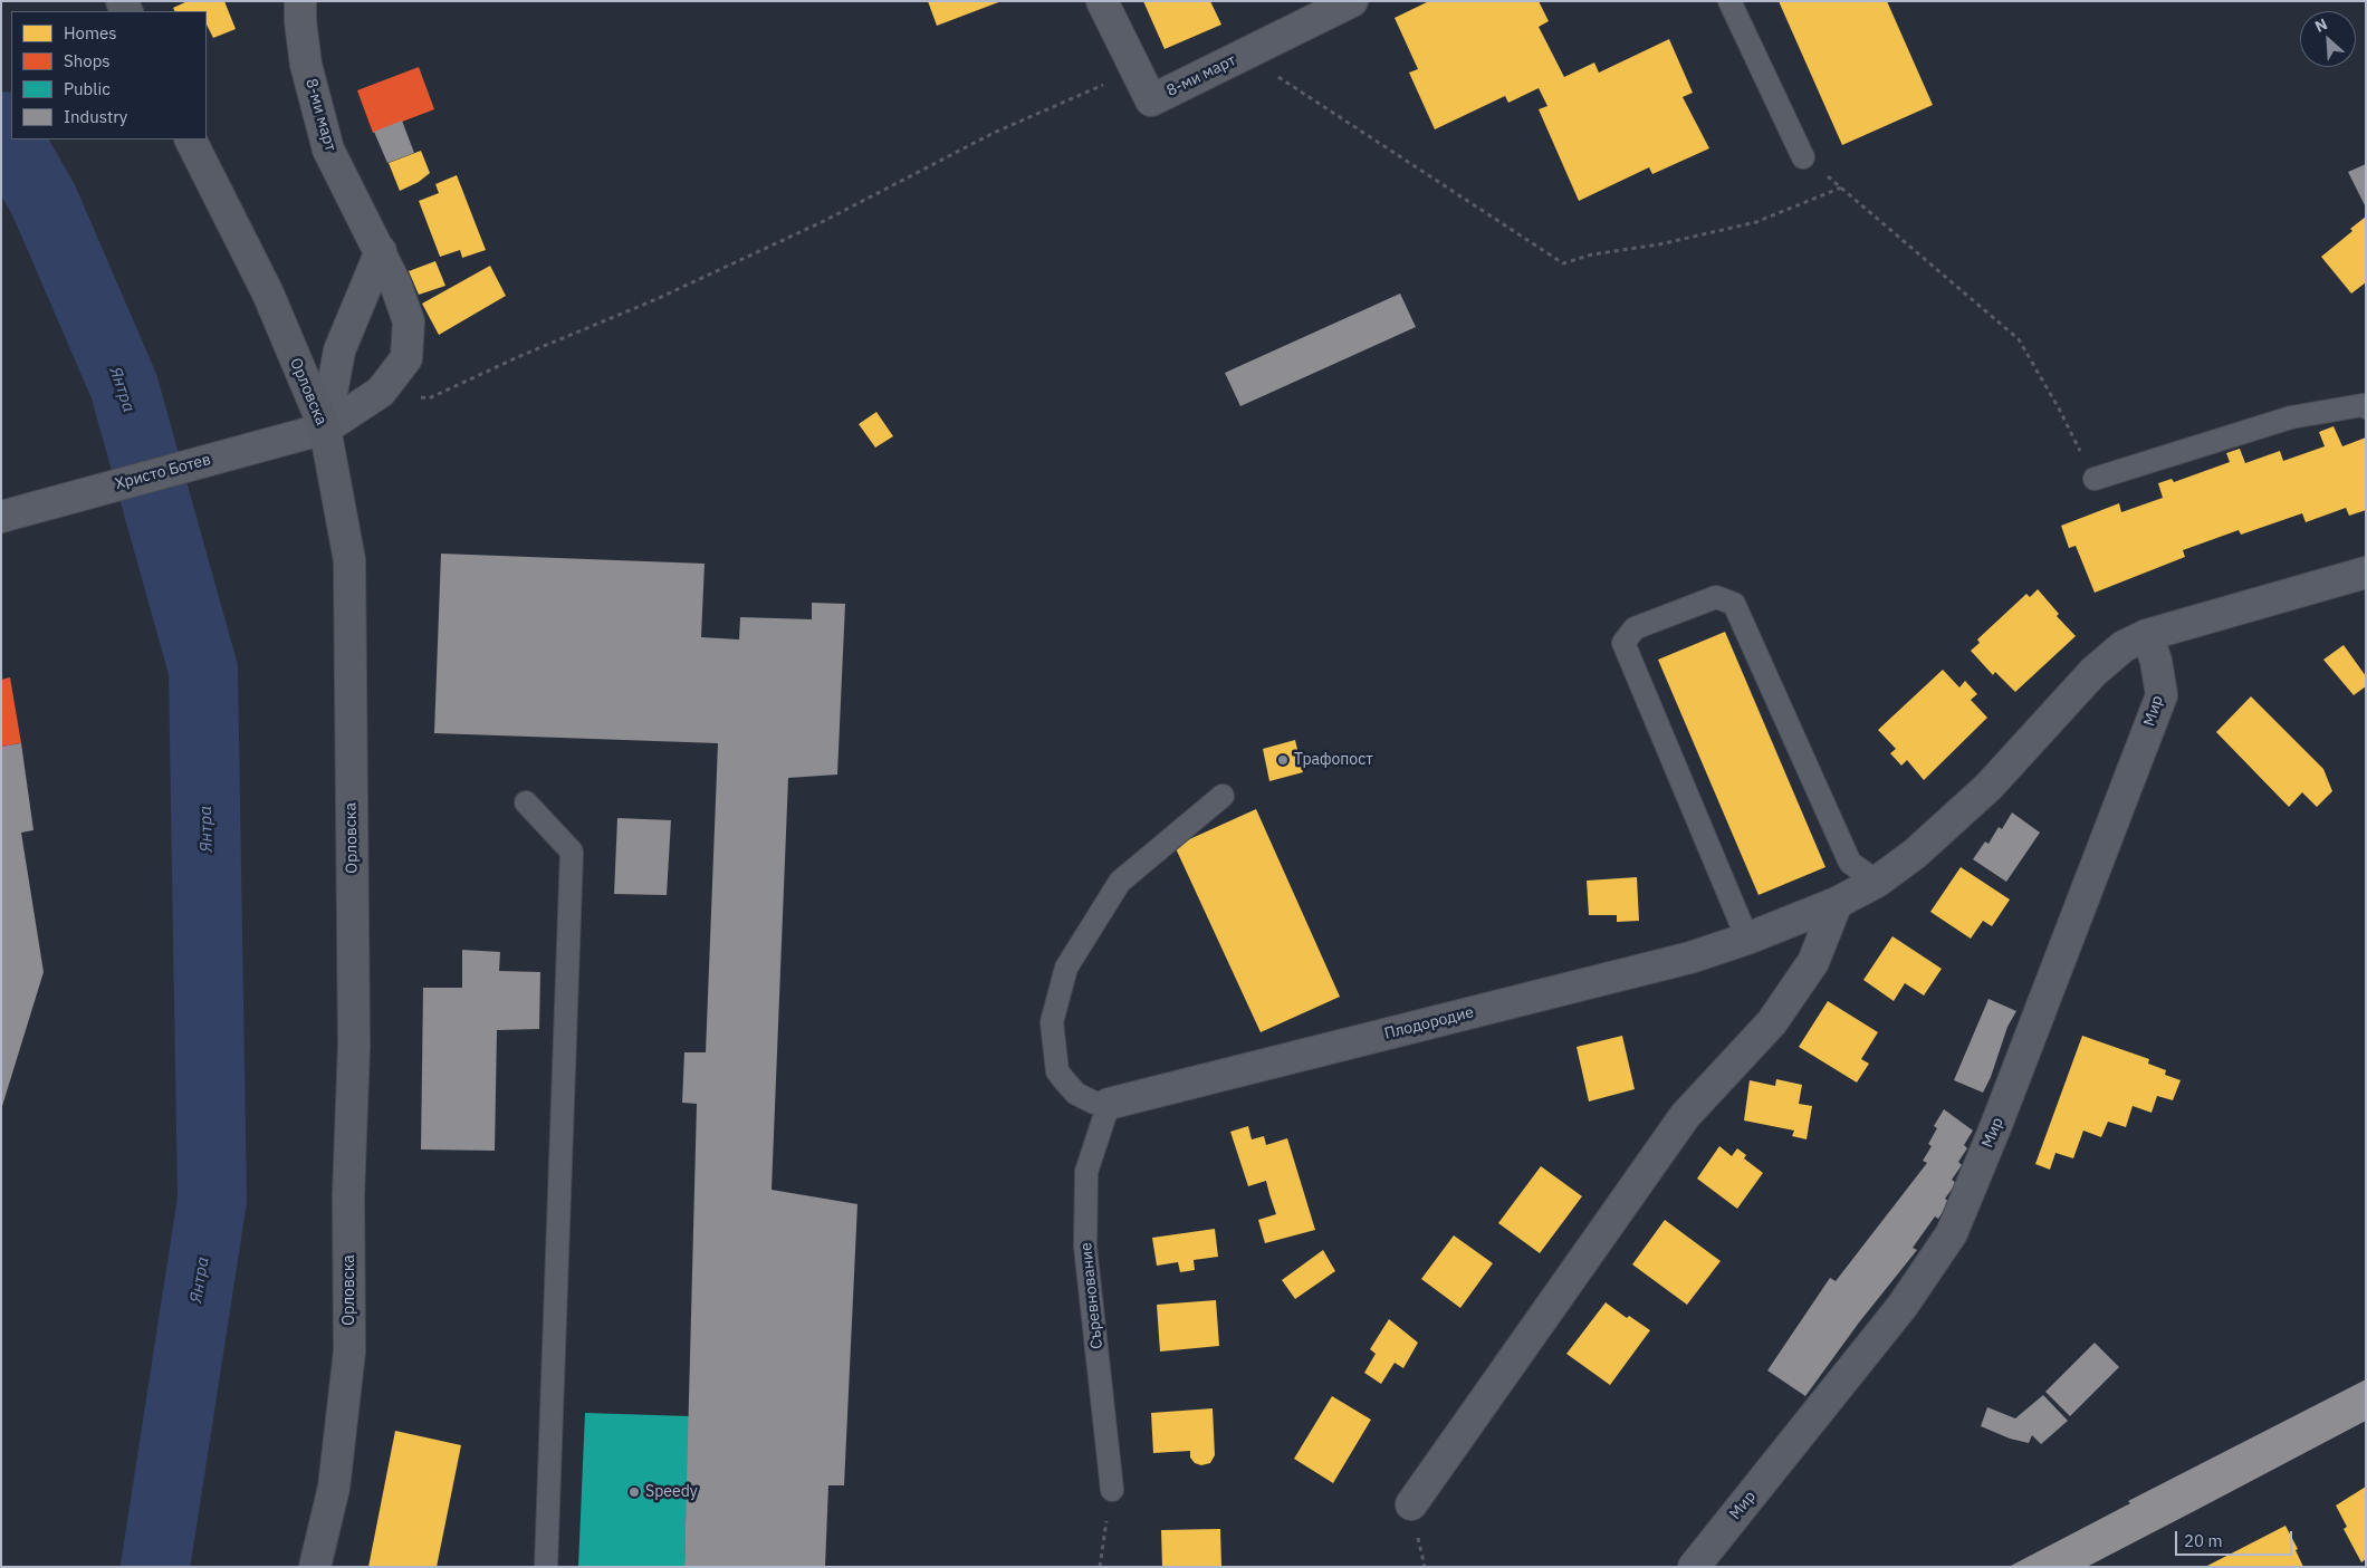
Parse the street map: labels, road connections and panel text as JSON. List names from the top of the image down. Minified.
{"streets":{"street":["8-ми март","Орловска","Христо Ботев","Мир","Плодородие"],"lane":["Съревнование"]},"crossings":[["8-ми март","Христо Ботев"],["Орловска","Христо Ботев"],["Плодородие","Съревнование"]],"water":["Янтра"],"places":["Трафопост","Speedy"],"legend":["Homes","Shops","Public","Industry"],"scale_bar":"20 m","north":"top left"}
